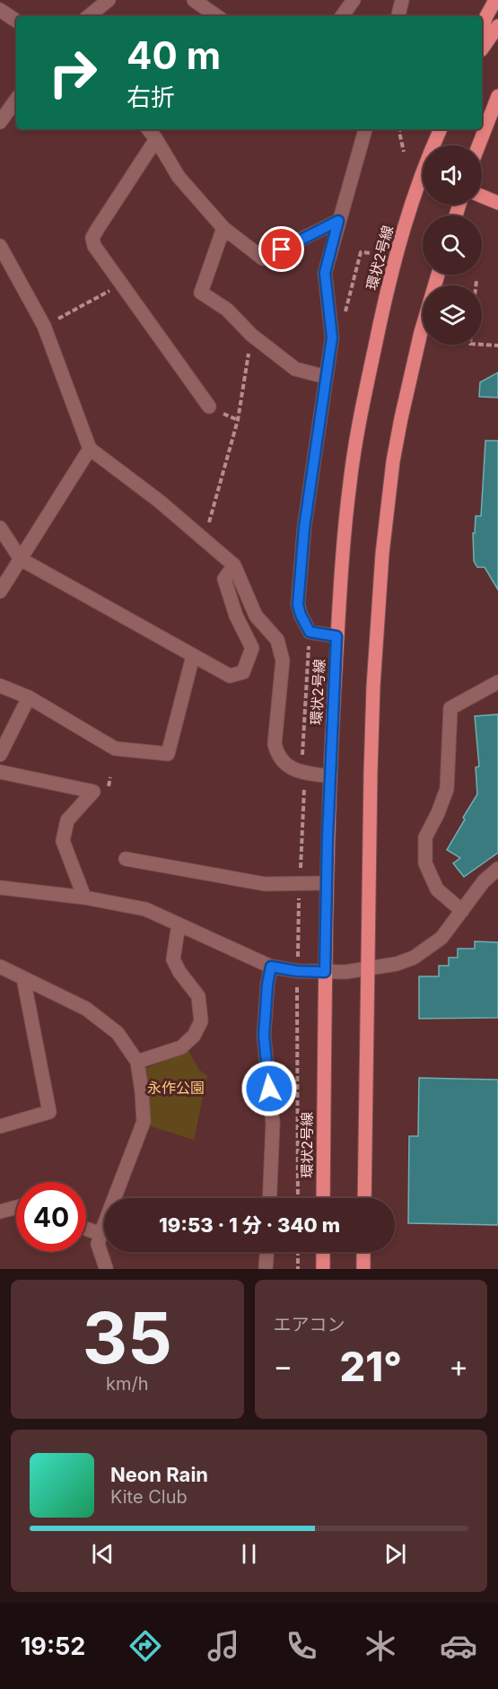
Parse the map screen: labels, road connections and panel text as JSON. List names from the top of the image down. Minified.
{"streets":{"main road":["環状2号線"]},"parks":["永作公園"],"page":{"turn":["40 m","右折"],"limit":"40","trip":"19:53 · 1 分 · 340 m","tile":[["35","km/h"],"エアコン"],"heat":["−","21°","+"],"song":["Neon Rain","Kite Club"],"tabs":"19:52"}}
